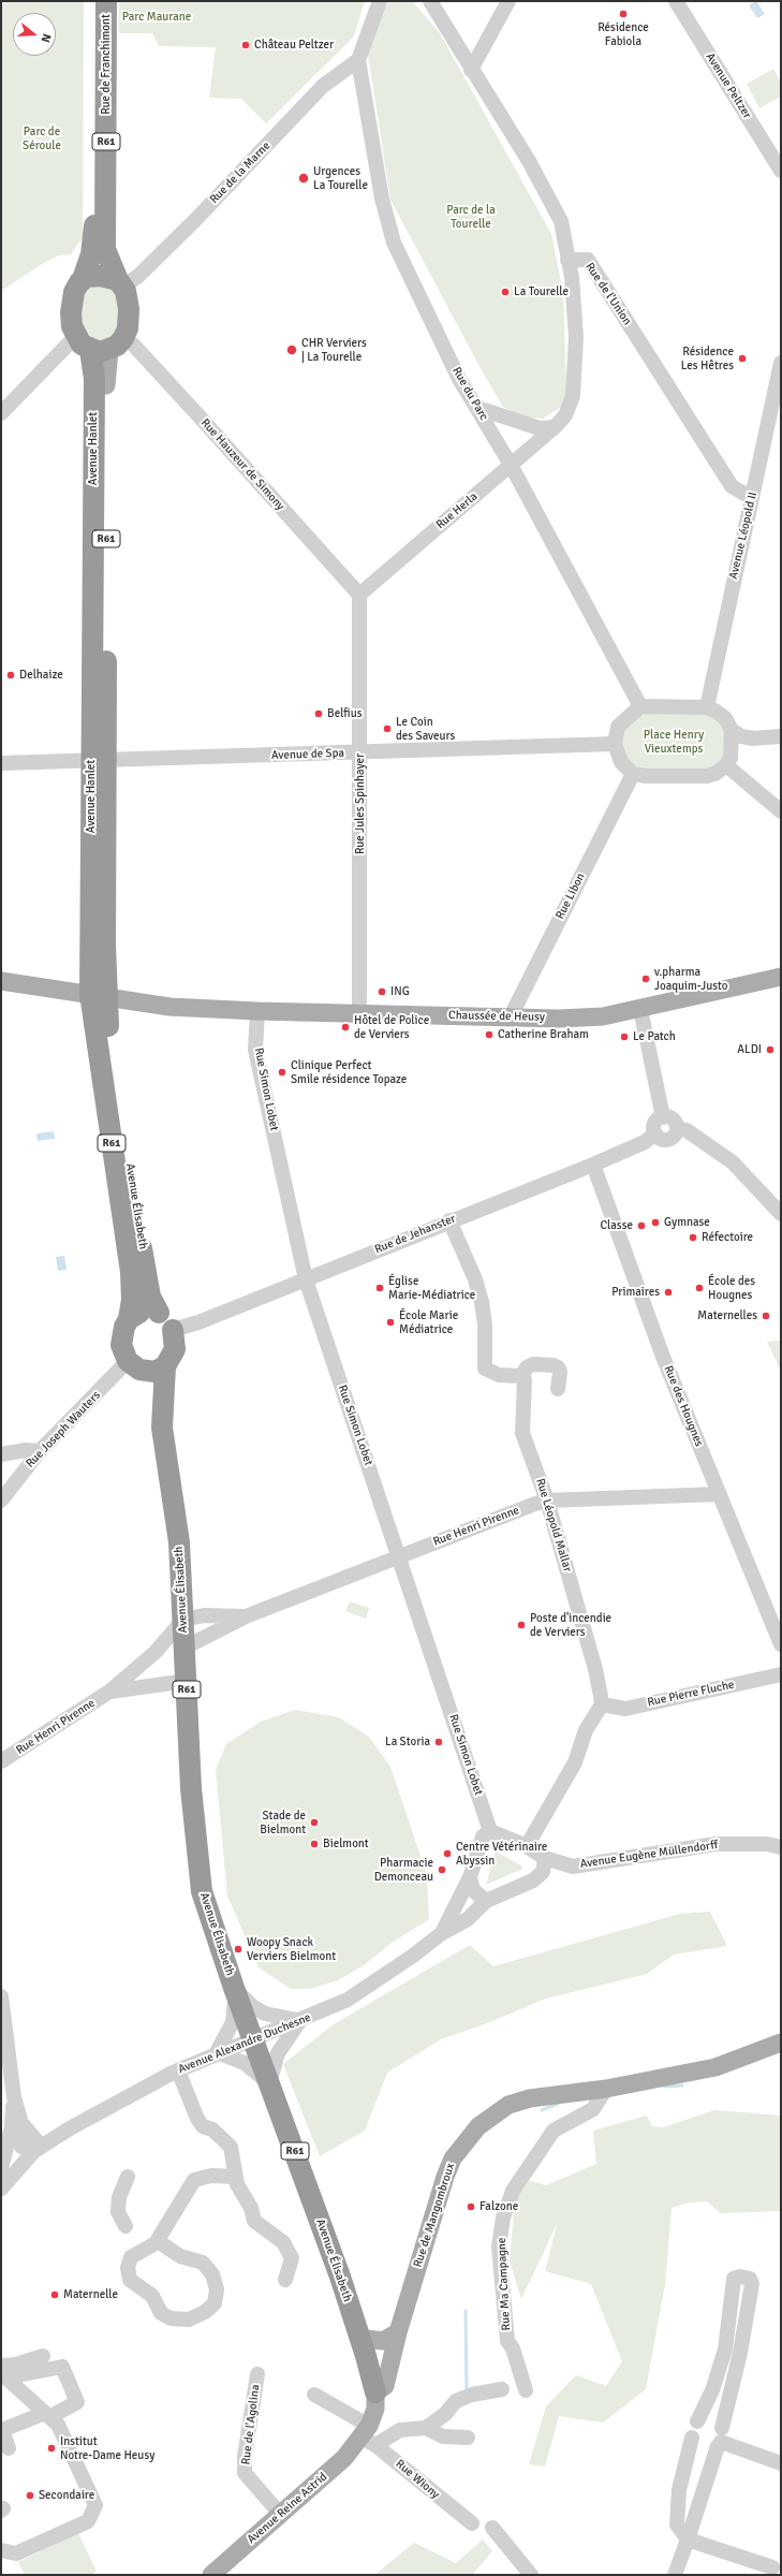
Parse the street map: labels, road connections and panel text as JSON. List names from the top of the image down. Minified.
{"streets":{"highway":["Rue de Franchimont","R61","Avenue Hanlet","Avenue Élisabeth"],"main road":["Chaussée de Heusy","Rue de Mangombroux","Avenue Reine Astrid"],"street":["Avenue Peltzer","Rue de la Marne","Rue de l'Union","Rue du Parc","Rue Hauzeur de Simony","Rue Herla","Avenue Léopold II","Avenue de Spa","Rue Jules Spinhayer","Rue Libon","Rue Simon Lobet","Rue de Jehanster","Rue des Hougnes","Rue Joseph Wauters","Rue Léopold Mallar","Rue Henri Pirenne","Rue Pierre Fluche","Avenue Eugène Müllendorff","Avenue Alexandre Duchesne","Rue Ma Campagne","Rue de l'Agolina","Rue Wiony"]},"crossings":[["Rue de Franchimont","R61"],["Rue de Franchimont","Rue de la Marne"],["Rue de Franchimont","Avenue Hanlet"],["Rue de Franchimont","Rue Hauzeur de Simony"],["R61","Rue de la Marne"],["R61","Avenue Hanlet"],["R61","Rue Hauzeur de Simony"],["R61","Avenue Élisabeth"],["R61","Rue de Jehanster"],["R61","Rue Joseph Wauters"],["Rue de la Marne","Rue du Parc"],["Rue de la Marne","Avenue Hanlet"],["Rue de la Marne","Rue Hauzeur de Simony"],["Rue de l'Union","Rue Herla"],["Rue de l'Union","Avenue Léopold II"],["Rue du Parc","Rue Herla"],["Rue du Parc","Avenue Léopold II"],["Rue du Parc","Avenue de Spa"],["Rue du Parc","Rue Libon"],["Avenue Hanlet","Rue Hauzeur de Simony"],["Avenue Hanlet","Avenue de Spa"],["Avenue Hanlet","Chaussée de Heusy"],["Avenue Hanlet","Avenue Élisabeth"],["Rue Hauzeur de Simony","Rue Herla"],["Rue Hauzeur de Simony","Rue Jules Spinhayer"],["Rue Herla","Rue Jules Spinhayer"],["Avenue Léopold II","Avenue de Spa"],["Avenue Léopold II","Rue Libon"],["Avenue de Spa","Rue Jules Spinhayer"],["Avenue de Spa","Rue Libon"],["Rue Jules Spinhayer","Chaussée de Heusy"],["Rue Libon","Chaussée de Heusy"],["Chaussée de Heusy","Rue Simon Lobet"],["Chaussée de Heusy","Avenue Élisabeth"],["Rue Simon Lobet","Rue de Jehanster"],["Rue Simon Lobet","Rue Henri Pirenne"],["Rue Simon Lobet","Avenue Eugène Müllendorff"],["Rue Simon Lobet","Avenue Alexandre Duchesne"],["Avenue Élisabeth","Rue de Jehanster"],["Avenue Élisabeth","Rue Joseph Wauters"],["Avenue Élisabeth","Rue Henri Pirenne"],["Avenue Élisabeth","Avenue Alexandre Duchesne"],["Avenue Élisabeth","Rue de Mangombroux"],["Rue de Jehanster","Rue des Hougnes"],["Rue de Jehanster","Rue Joseph Wauters"],["Rue des Hougnes","Rue Henri Pirenne"],["Rue Léopold Mallar","Rue Henri Pirenne"],["Rue Léopold Mallar","Rue Pierre Fluche"],["Avenue Eugène Müllendorff","Avenue Alexandre Duchesne"],["Rue de Mangombroux","Rue Ma Campagne"],["Rue de l'Agolina","Avenue Reine Astrid"],["Rue Wiony","Avenue Reine Astrid"]],"parks":["Parc Maurane","Parc de Séroule","Parc de la Tourelle","Place Henry Vieuxtemps"],"places":["Résidence Fabiola","Château Peltzer","Urgences La Tourelle","La Tourelle","CHR Verviers | La Tourelle","Résidence Les Hêtres","Delhaize","Belfius","Le Coin des Saveurs","v.pharma Joaquim-Justo","ING","Hôtel de Police de Verviers","Catherine Braham","Le Patch","ALDI","Clinique Perfect Smile résidence Topaze","Gymnase","Classe","Réfectoire","Église Marie-Médiatrice","École des Hougnes","Primaires","Maternelles","École Marie Médiatrice","Poste d'incendie de Verviers","La Storia","Stade de Bielmont","Bielmont","Centre Vétérinaire Abyssin","Pharmacie Demonceau","Woopy Snack Verviers Bielmont","Falzone","Maternelle","Institut Notre-Dame Heusy","Secondaire"],"north":"right"}
